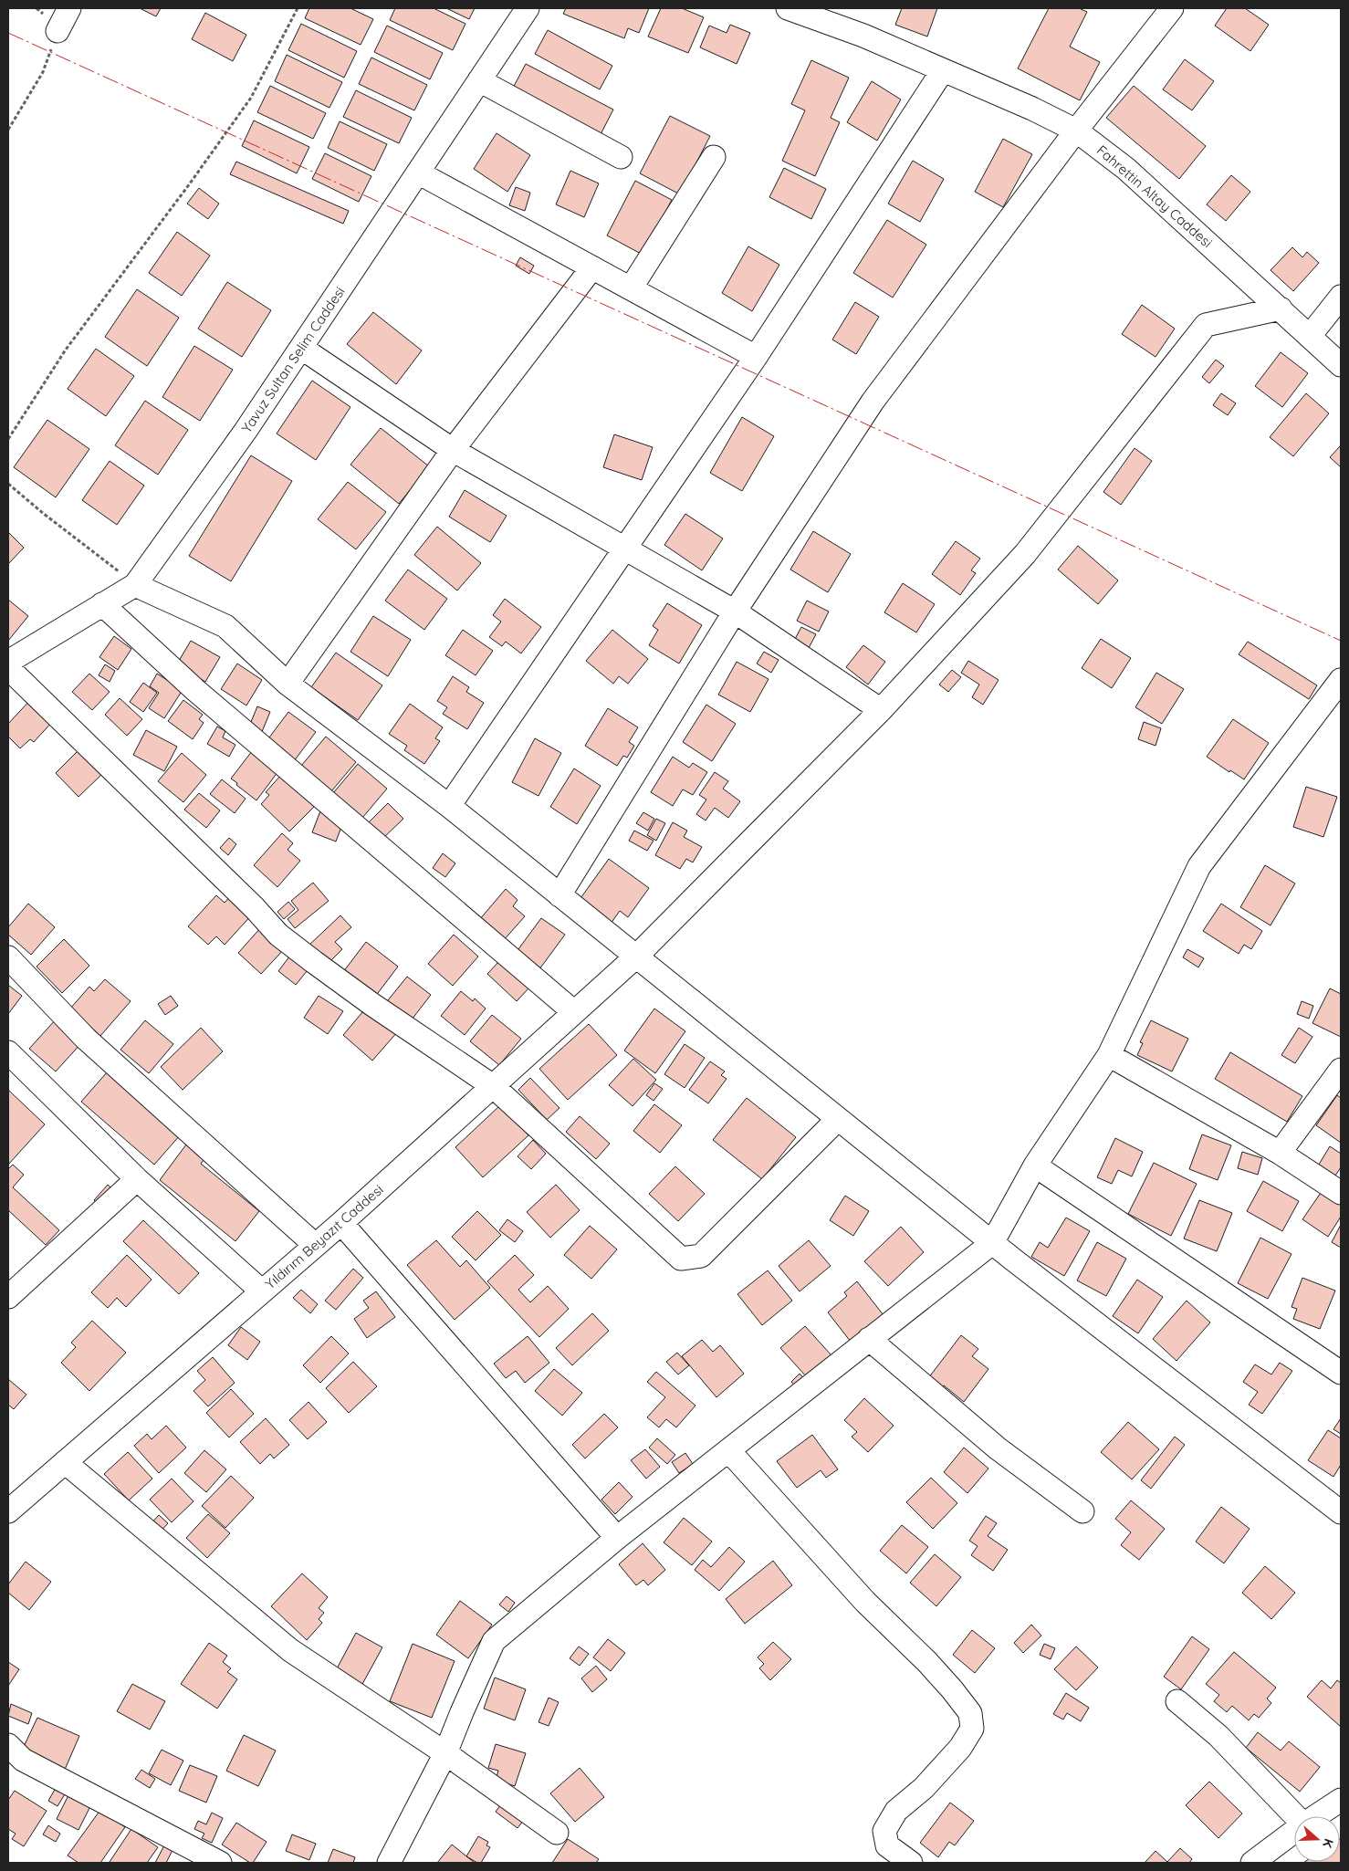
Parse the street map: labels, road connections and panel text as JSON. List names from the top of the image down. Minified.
{"streets":{"street":["Fahrettin Altay Caddesi","Yavuz Sultan Selim Caddesi","Yıldırım Beyazıt Caddesi"]},"crossings":[["Fahrettin Altay Caddesi","Yıldırım Beyazıt Caddesi"]],"north":"right"}
